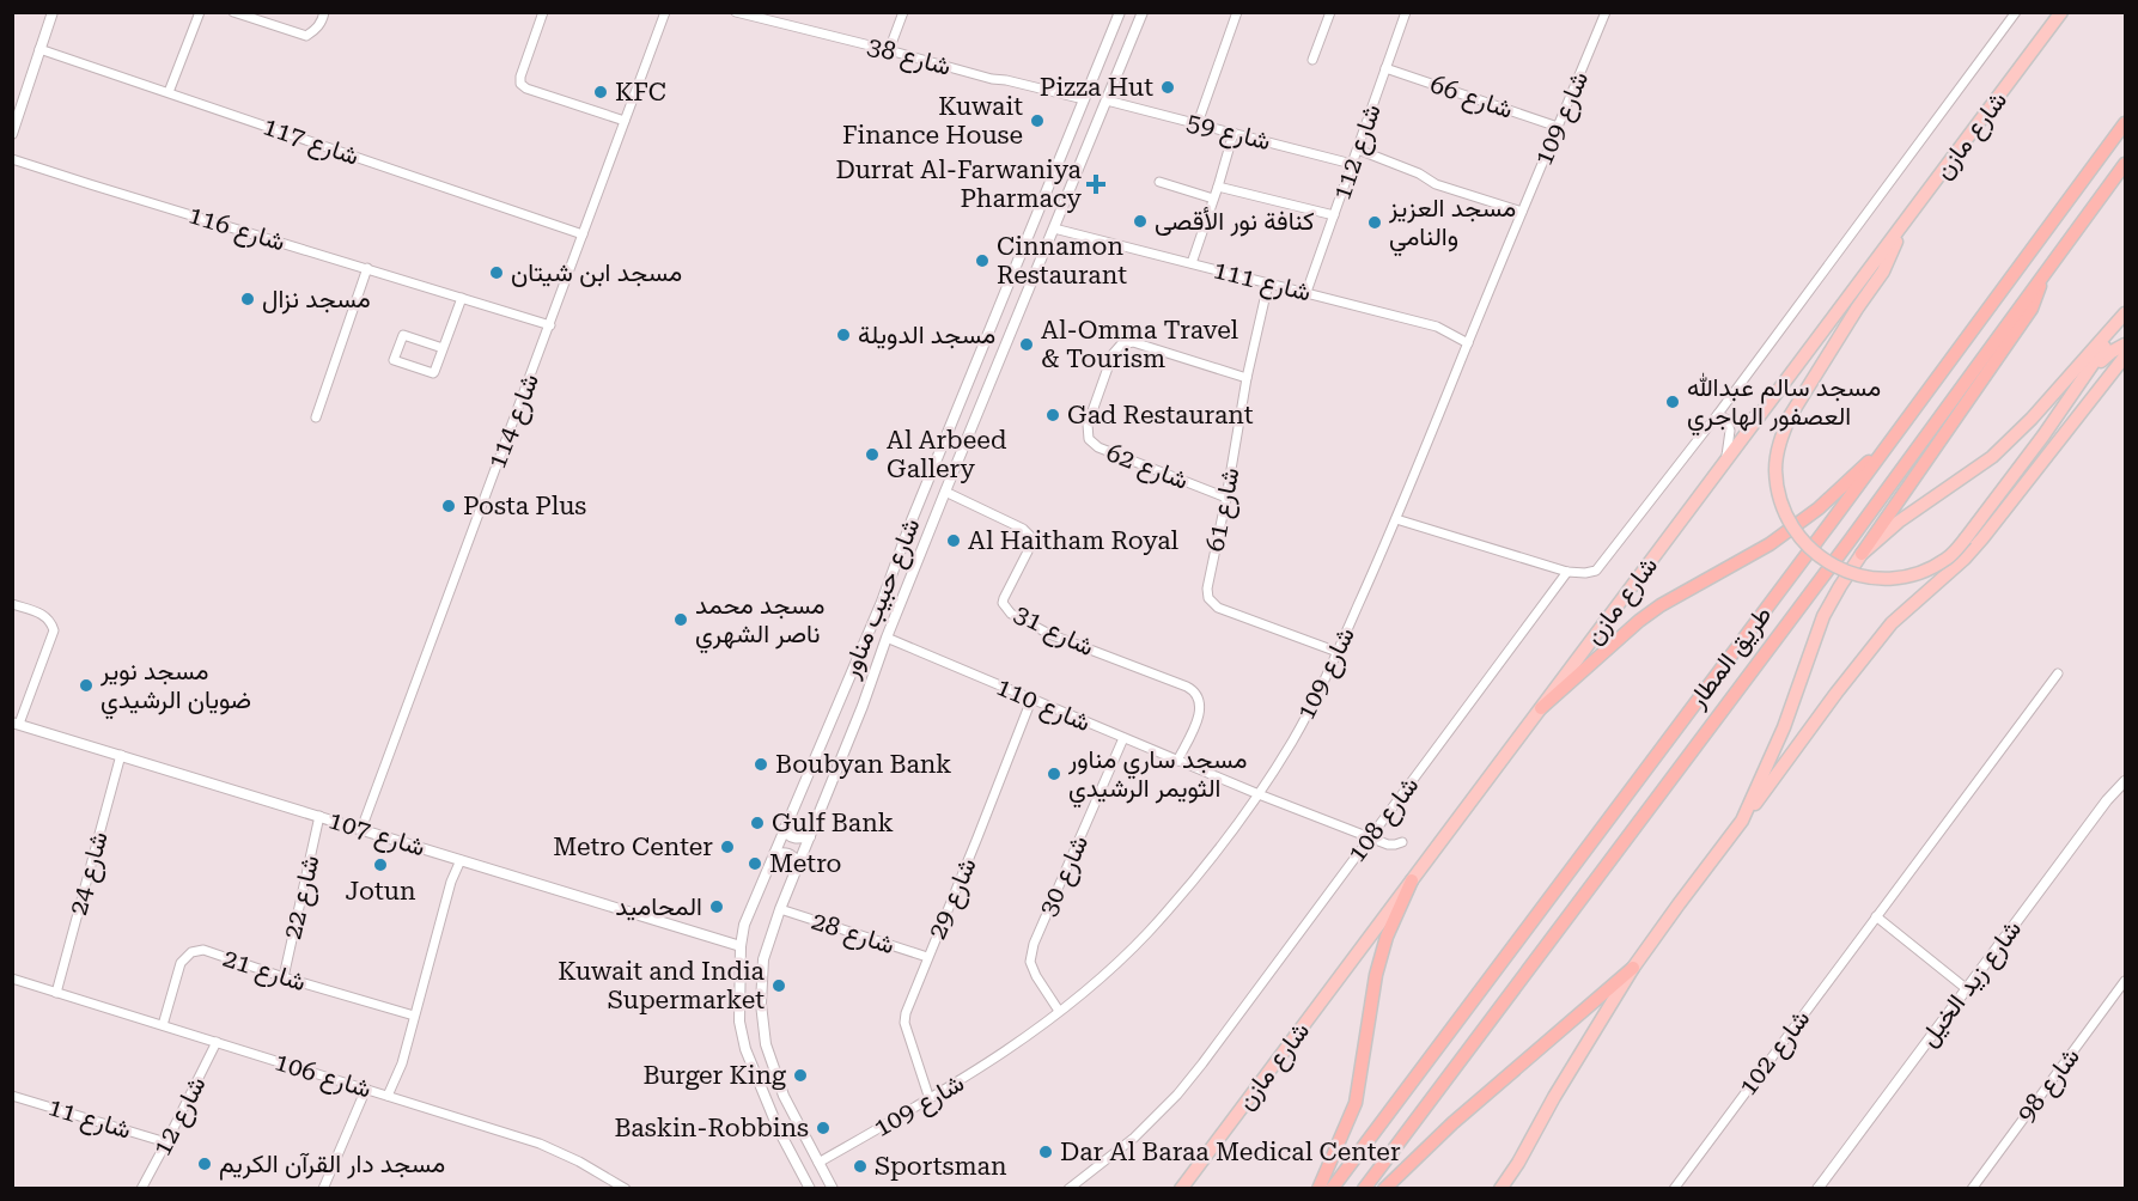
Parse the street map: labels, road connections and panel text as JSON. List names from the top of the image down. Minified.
{"streets":{"highway":["طريق المطار"],"main road":["شارع مازن"],"street":["شارع 38","شارع 66","شارع 109","شارع 59","شارع 117","شارع 112","شارع 116","شارع 111","شارع 114","شارع 62","شارع 61","شارع حبيب مناور","شارع 31","شارع 110","شارع 108","شارع 107","شارع 24","شارع 30","شارع 22","شارع 29","شارع 28","شارع 21","شارع زيد الخيل","شارع 102","شارع 106","شارع 98","شارع 12","شارع 11"]},"crossings":[["شارع 38","شارع حبيب مناور"],["شارع 66","شارع 109"],["شارع 66","شارع 112"],["شارع 109","شارع 111"],["شارع 109","شارع 61"],["شارع 109","شارع حبيب مناور"],["شارع 109","شارع 110"],["شارع 109","شارع 30"],["شارع 109","شارع 29"],["شارع 59","شارع 112"],["شارع 59","شارع حبيب مناور"],["شارع 117","شارع 114"],["شارع 112","شارع 111"],["شارع 116","شارع 114"],["شارع 111","شارع 61"],["شارع 111","شارع حبيب مناور"],["شارع 114","شارع 107"],["شارع 62","شارع 61"],["شارع حبيب مناور","شارع 31"],["شارع حبيب مناور","شارع 110"],["شارع حبيب مناور","شارع 107"],["شارع حبيب مناور","شارع 28"],["شارع 31","شارع 110"],["شارع 110","شارع 108"],["شارع 110","شارع 30"],["شارع 110","شارع 29"],["شارع 107","شارع 24"],["شارع 107","شارع 22"],["شارع 24","شارع 106"],["شارع 22","شارع 21"],["شارع 29","شارع 28"],["شارع 21","شارع 106"],["شارع 106","شارع 12"],["شارع 12","شارع 11"]],"places":{"other":["Pizza Hut","KFC","Kuwait Finance House","كنافة نور الأقصى","مسجد العزيز والنامي","Cinnamon Restaurant","مسجد ابن شيتان","مسجد نزال","مسجد الدويلة","Al-Omma Travel & Tourism","مسجد سالم عبدالله العصفور الهاجري","Gad Restaurant","Al Arbeed Gallery","Posta Plus","Al Haitham Royal","مسجد محمد ناصر الشهري","مسجد نوير ضويان الرشيدي","Boubyan Bank","مسجد ساري مناور الثويمر الرشيدي","Gulf Bank","Metro Center","Metro","Jotun","المحاميد","Kuwait and India Supermarket","Burger King","Baskin-Robbins","Dar Al Baraa Medical Center","مسجد دار القرآن الكريم","Sportsman"],"health":["Durrat Al-Farwaniya Pharmacy"]}}
